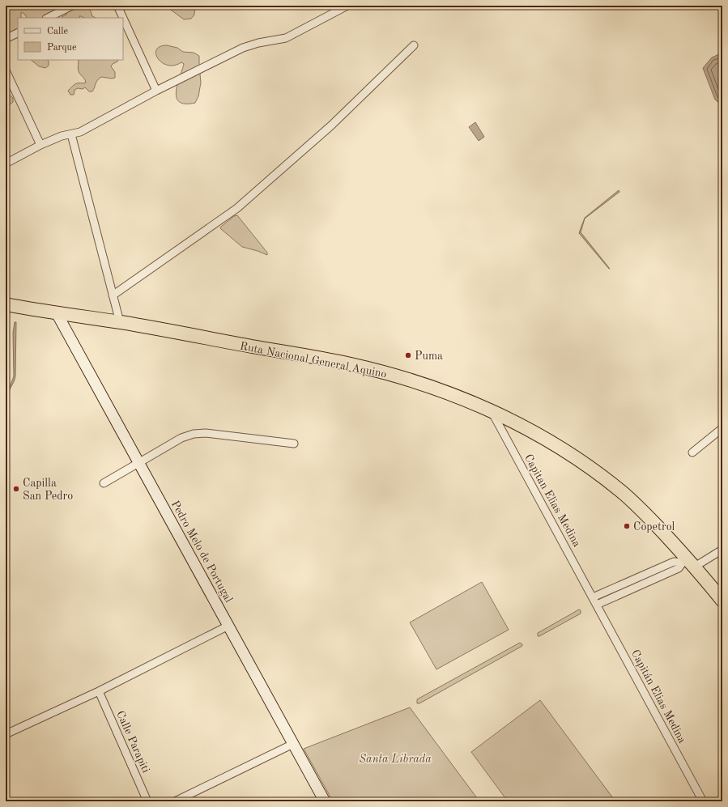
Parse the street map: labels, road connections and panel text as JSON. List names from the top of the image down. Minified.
{"streets":{"highway":["Ruta Nacional General Aquino"],"street":["Capitan Elias Medina","Pedro Melo de Portugal","Capitán Elias Medina","Calle Parapiti"]},"crossings":[["Ruta Nacional General Aquino","Capitan Elias Medina"],["Ruta Nacional General Aquino","Pedro Melo de Portugal"],["Capitan Elias Medina","Capitán Elias Medina"]],"parks":["Santa Librada"],"places":["Puma","Capilla San Pedro","Copetrol"],"legend":["Calle","Parque"]}
